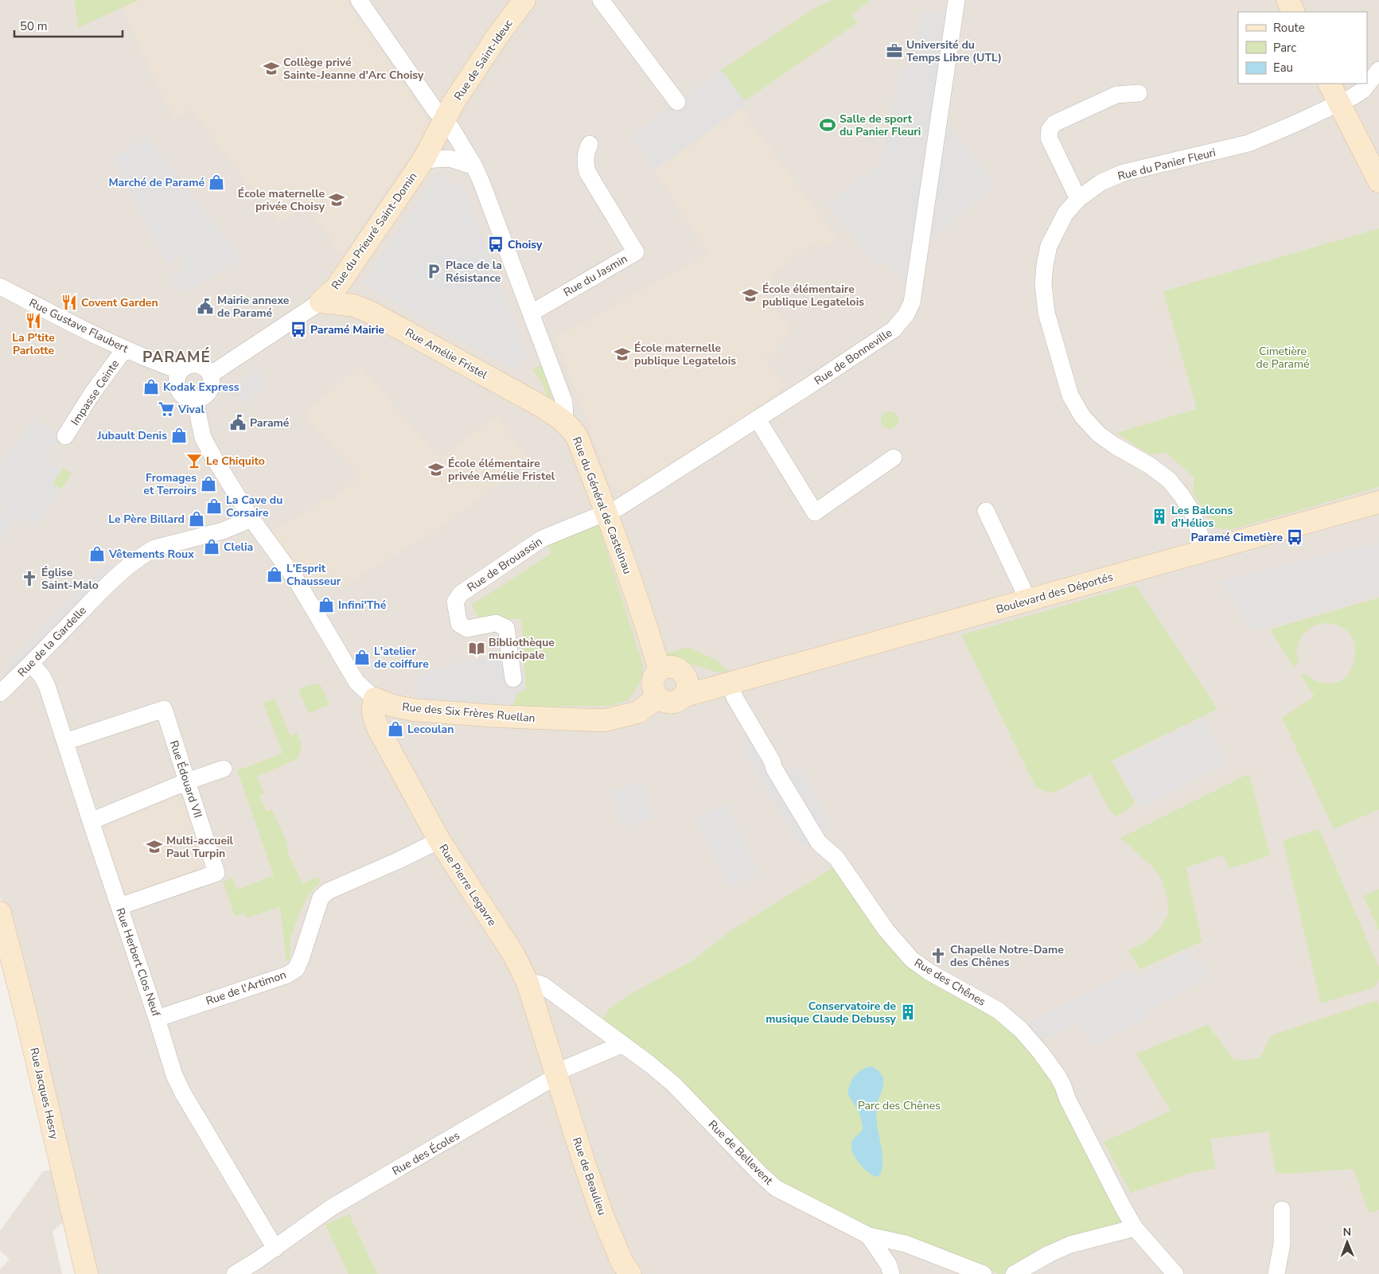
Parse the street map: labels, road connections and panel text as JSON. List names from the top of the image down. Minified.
{"streets":{"main road":["Rue de Saint-Ideuc","Rue du Prieuré Saint-Domin","Rue Amélie Fristel","Rue du Général de Castelnau","Boulevard des Déportés","Rue des Six Frères Ruellan","Rue Pierre Legavre","Rue Jacques Hesry","Rue de Beaulieu"],"street":["Rue du Panier Fleuri","Rue du Jasmin","Rue Gustave Flaubert","Rue de Bonneville","Impasse Ceinte","Rue de Brouassin","Rue de la Gardelle","Rue Édouard VII","Rue Herbert Clos Neuf","Rue des Chênes","Rue de l'Artimon","Rue de Bellevent","Rue des Écoles"]},"crossings":[["Rue de Saint-Ideuc","Rue du Prieuré Saint-Domin"],["Rue du Panier Fleuri","Boulevard des Déportés"],["Rue du Prieuré Saint-Domin","Rue Gustave Flaubert"],["Rue du Prieuré Saint-Domin","Rue Amélie Fristel"],["Rue Gustave Flaubert","Impasse Ceinte"],["Rue Amélie Fristel","Rue du Général de Castelnau"],["Rue de Bonneville","Rue du Général de Castelnau"],["Rue de Bonneville","Rue de Brouassin"],["Rue du Général de Castelnau","Rue de Brouassin"],["Rue du Général de Castelnau","Boulevard des Déportés"],["Rue du Général de Castelnau","Rue des Six Frères Ruellan"],["Boulevard des Déportés","Rue des Six Frères Ruellan"],["Boulevard des Déportés","Rue des Chênes"],["Rue de la Gardelle","Rue des Six Frères Ruellan"],["Rue de la Gardelle","Rue Herbert Clos Neuf"],["Rue des Six Frères Ruellan","Rue Pierre Legavre"],["Rue Édouard VII","Rue Herbert Clos Neuf"],["Rue Pierre Legavre","Rue de l'Artimon"],["Rue Pierre Legavre","Rue de Bellevent"],["Rue Pierre Legavre","Rue des Écoles"],["Rue Pierre Legavre","Rue de Beaulieu"],["Rue Herbert Clos Neuf","Rue de l'Artimon"],["Rue Herbert Clos Neuf","Rue des Écoles"],["Rue de Bellevent","Rue des Écoles"],["Rue des Écoles","Rue de Beaulieu"]],"districts":["PARAMÉ"],"parks":["Cimetière de Paramé","Parc des Chênes"],"places":{"office":["Université du Temps Libre (UTL)"],"school or university":["Collège privé Sainte-Jeanne d'Arc Choisy","École maternelle privée Choisy","École élémentaire publique Legatelois","École maternelle publique Legatelois","École élémentaire privée Amélie Fristel","Multi-accueil Paul Turpin"],"sports":["Salle de sport du Panier Fleuri"],"shop":["Marché de Paramé","Kodak Express","Jubault Denis","Fromages et Terroirs","La Cave du Corsaire","Le Père Billard","Clelia","Vêtements Roux","L'Esprit Chausseur","Infini'Thé","L'atelier de coiffure","Lecoulan"],"bus stop":["Choisy","Paramé Mairie","Paramé Cimetière"],"parking":["Place de la Résistance"],"restaurant":["Covent Garden","La P'tite Parlotte"],"public building":["Mairie annexe de Paramé","Paramé"],"supermarket":["Vival"],"bar":["Le Chiquito"],"building":["Les Balcons d’Hélios","Conservatoire de musique Claude Debussy"],"church":["Église Saint-Malo","Chapelle Notre-Dame des Chênes"],"library":["Bibliothèque municipale"]},"legend":["Route","Parc","Eau"],"scale_bar":"50 m","north":"top"}
